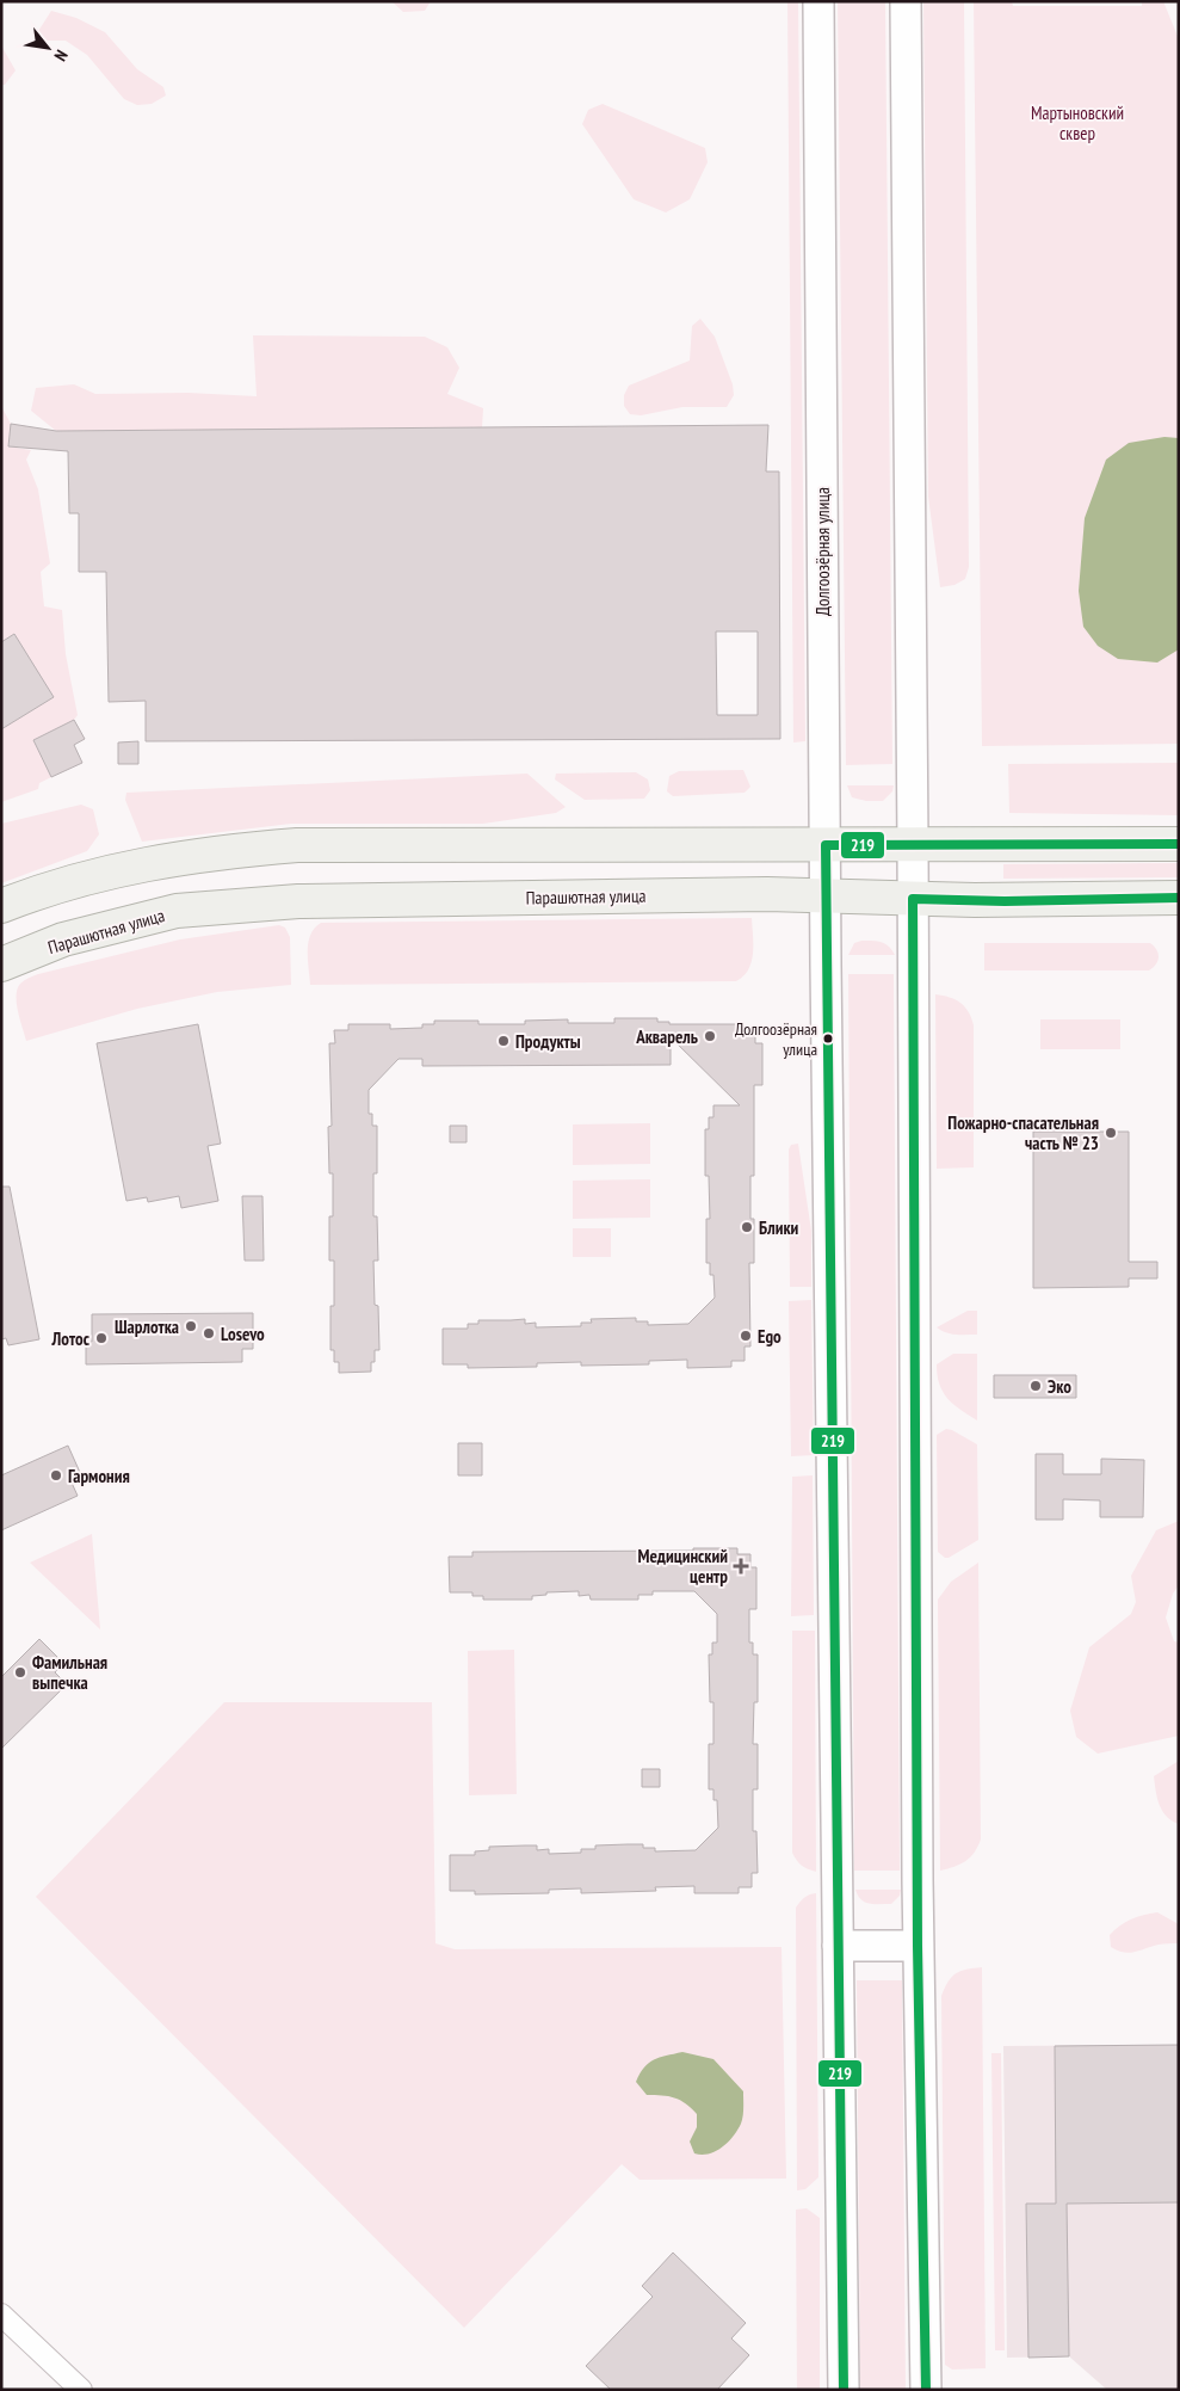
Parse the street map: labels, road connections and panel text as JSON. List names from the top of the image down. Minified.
{"streets":{"main road":["Долгоозёрная улица","Парашютная улица"]},"crossings":[["Долгоозёрная улица","Парашютная улица"]],"parks":["Мартыновский сквер"],"places":{"other":["Акварель","Долгоозёрная улица","Продукты","Пожарно-спасательная часть № 23","Блики","Шарлотка","Losevo","Ego","Лотос","Эко","Гармония","Фамильная выпечка"],"health":["Медицинский центр"]},"lines":["transit line 219"],"north":"bottom right"}
